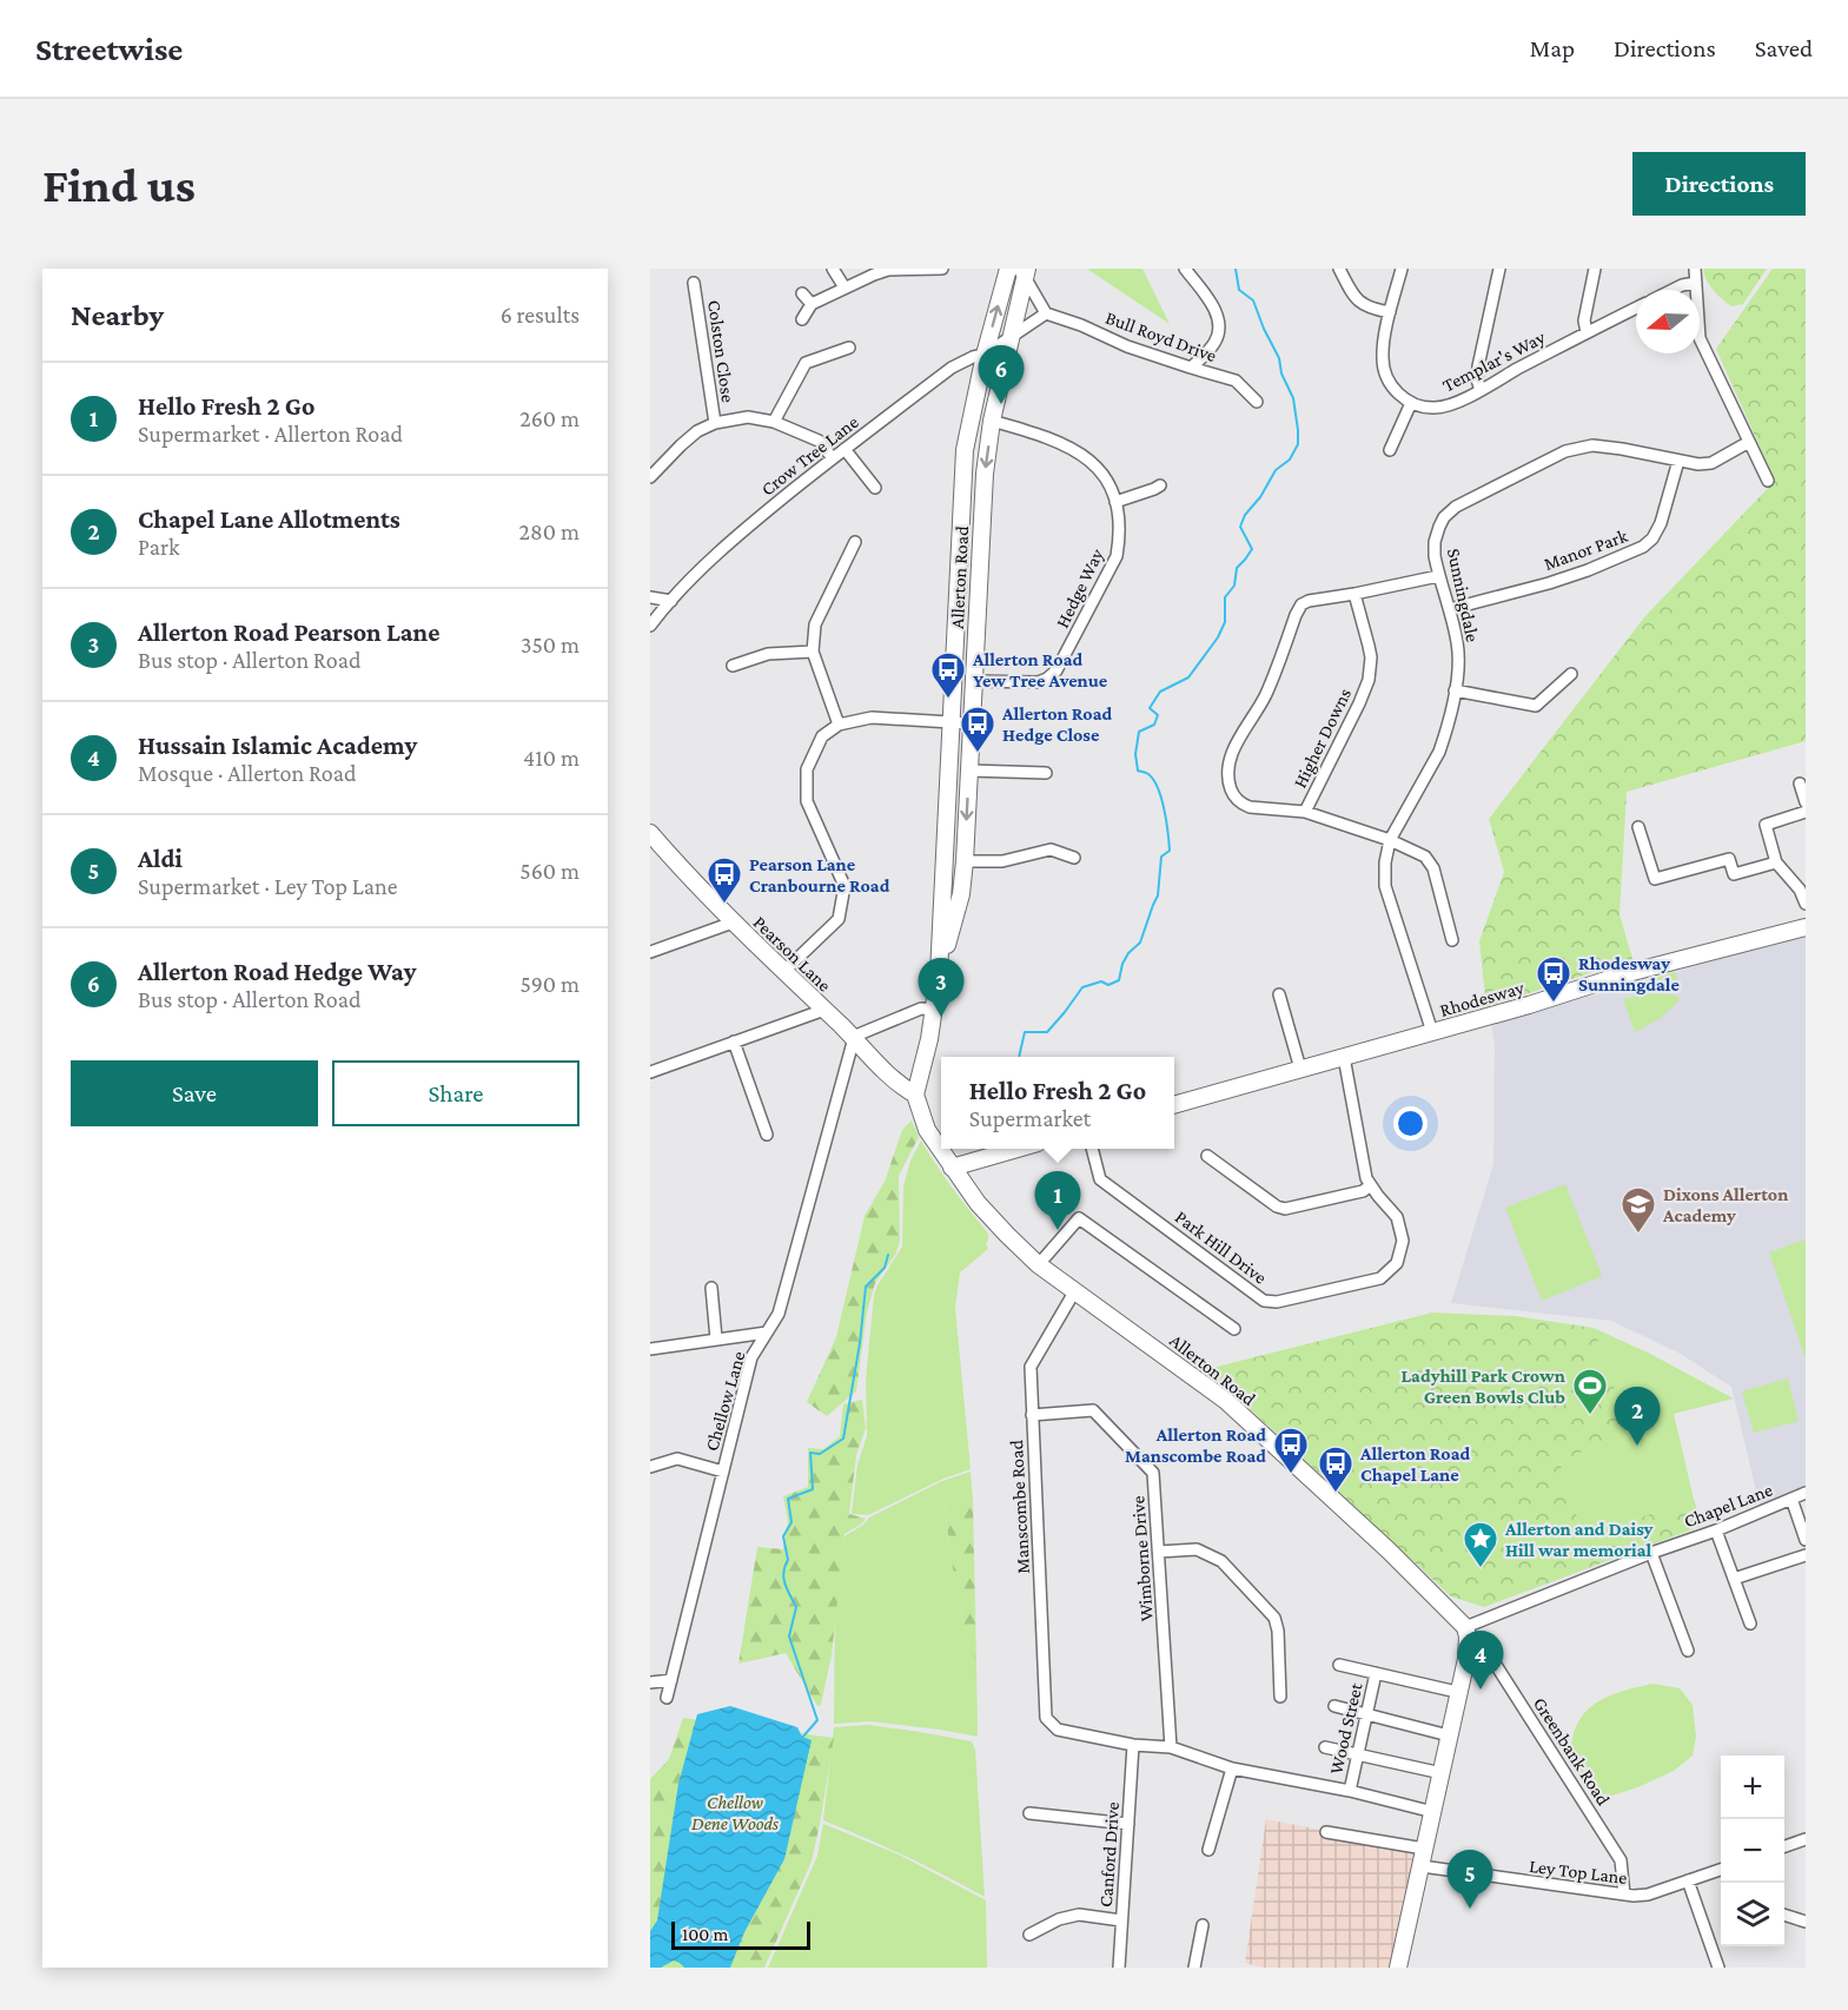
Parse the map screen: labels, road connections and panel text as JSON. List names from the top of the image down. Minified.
{"streets":{"street":["Bull Royd Drive","Colston Close","Templar's Way","Crow Tree Lane","Manor Park","Allerton Road","Hedge Way","Sunningdale","Higher Downs","Pearson Lane","Rhodesway","Park Hill Drive","Chellow Lane","Chapel Lane","Manscombe Road","Wimborne Drive","Wood Street","Greenbank Road","Canford Drive","Ley Top Lane"]},"crossings":[["Crow Tree Lane","Allerton Road"],["Manor Park","Sunningdale"],["Allerton Road","Hedge Way"],["Allerton Road","Pearson Lane"],["Allerton Road","Chapel Lane"],["Allerton Road","Manscombe Road"],["Allerton Road","Greenbank Road"],["Sunningdale","Rhodesway"],["Pearson Lane","Chellow Lane"],["Rhodesway","Park Hill Drive"],["Chapel Lane","Greenbank Road"],["Manscombe Road","Wimborne Drive"],["Manscombe Road","Canford Drive"],["Greenbank Road","Ley Top Lane"]],"parks":["Chellow Dene Woods"],"places":{"bus stop":["Allerton Road Yew Tree Avenue","Allerton Road Hedge Close","Pearson Lane Cranbourne Road","Rhodesway Sunningdale","Allerton Road Manscombe Road","Allerton Road Chapel Lane"],"school or university":["Dixons Allerton Academy"],"sports":["Ladyhill Park Crown Green Bowls Club"],"place":["Allerton and Daisy Hill war memorial"]},"scale_bar":"100 m","north":"left","page":{"header":"Streetwise","nav":["Map","Directions","Saved"],"buttons":["Directions",["Save","Share"]],"title":"Find us","heading":["Nearby","6 results"],"pins":["6","3","1","2","4","5"],"list":[{"mark":"1","name":"Hello Fresh 2 Go","note":"Supermarket · Allerton Road","value":"260 m"},{"mark":"2","name":"Chapel Lane Allotments","note":"Park","value":"280 m"},{"mark":"3","name":"Allerton Road Pearson Lane","note":"Bus stop · Allerton Road","value":"350 m"},{"mark":"4","name":"Hussain Islamic Academy","note":"Mosque · Allerton Road","value":"410 m"},{"mark":"5","name":"Aldi","note":"Supermarket · Ley Top Lane","value":"560 m"},{"mark":"6","name":"Allerton Road Hedge Way","note":"Bus stop · Allerton Road","value":"590 m"}],"popup":["Hello Fresh 2 Go","Supermarket"],"map_buttons":["+","−"],"scale":"100 m"}}
